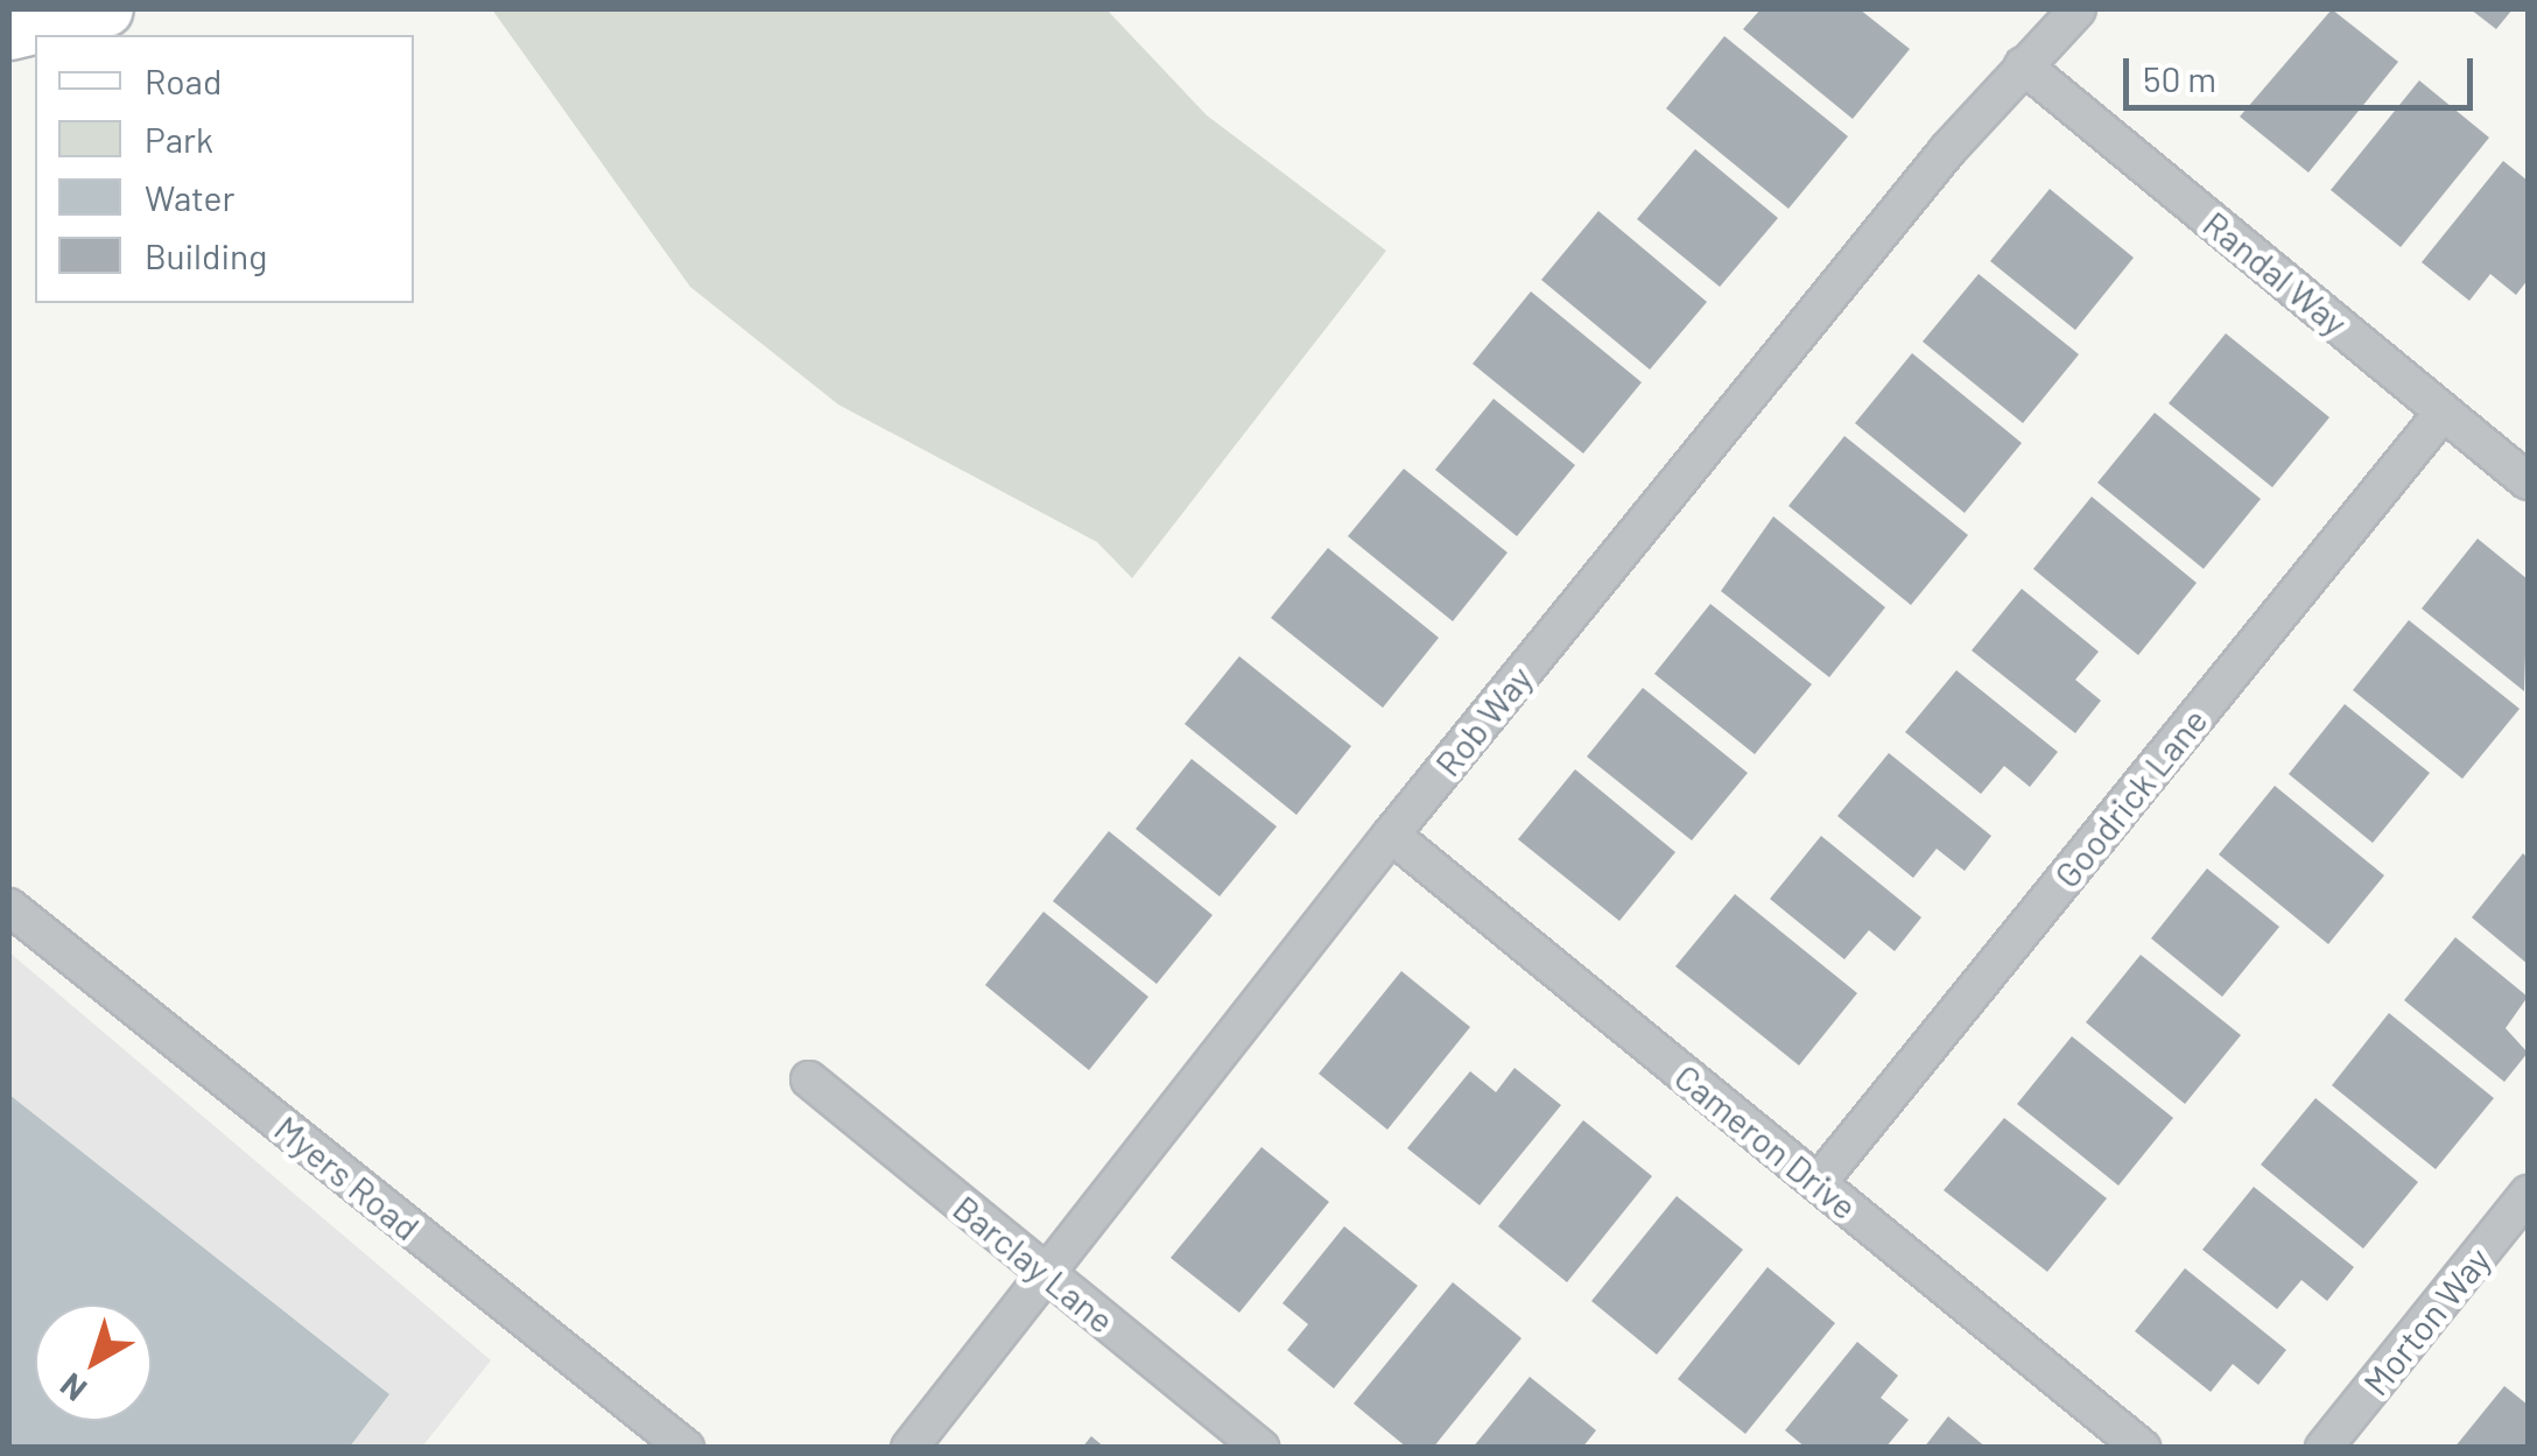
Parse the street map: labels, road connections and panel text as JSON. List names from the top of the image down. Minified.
{"streets":{"street":["Randal Way","Rob Way","Goodrick Lane","Cameron Drive","Myers Road","Barclay Lane","Morton Way"]},"crossings":[["Randal Way","Rob Way"],["Randal Way","Goodrick Lane"],["Rob Way","Cameron Drive"],["Rob Way","Barclay Lane"],["Goodrick Lane","Cameron Drive"]],"legend":["Road","Park","Water","Building"],"scale_bar":"50 m","north":"bottom left"}
